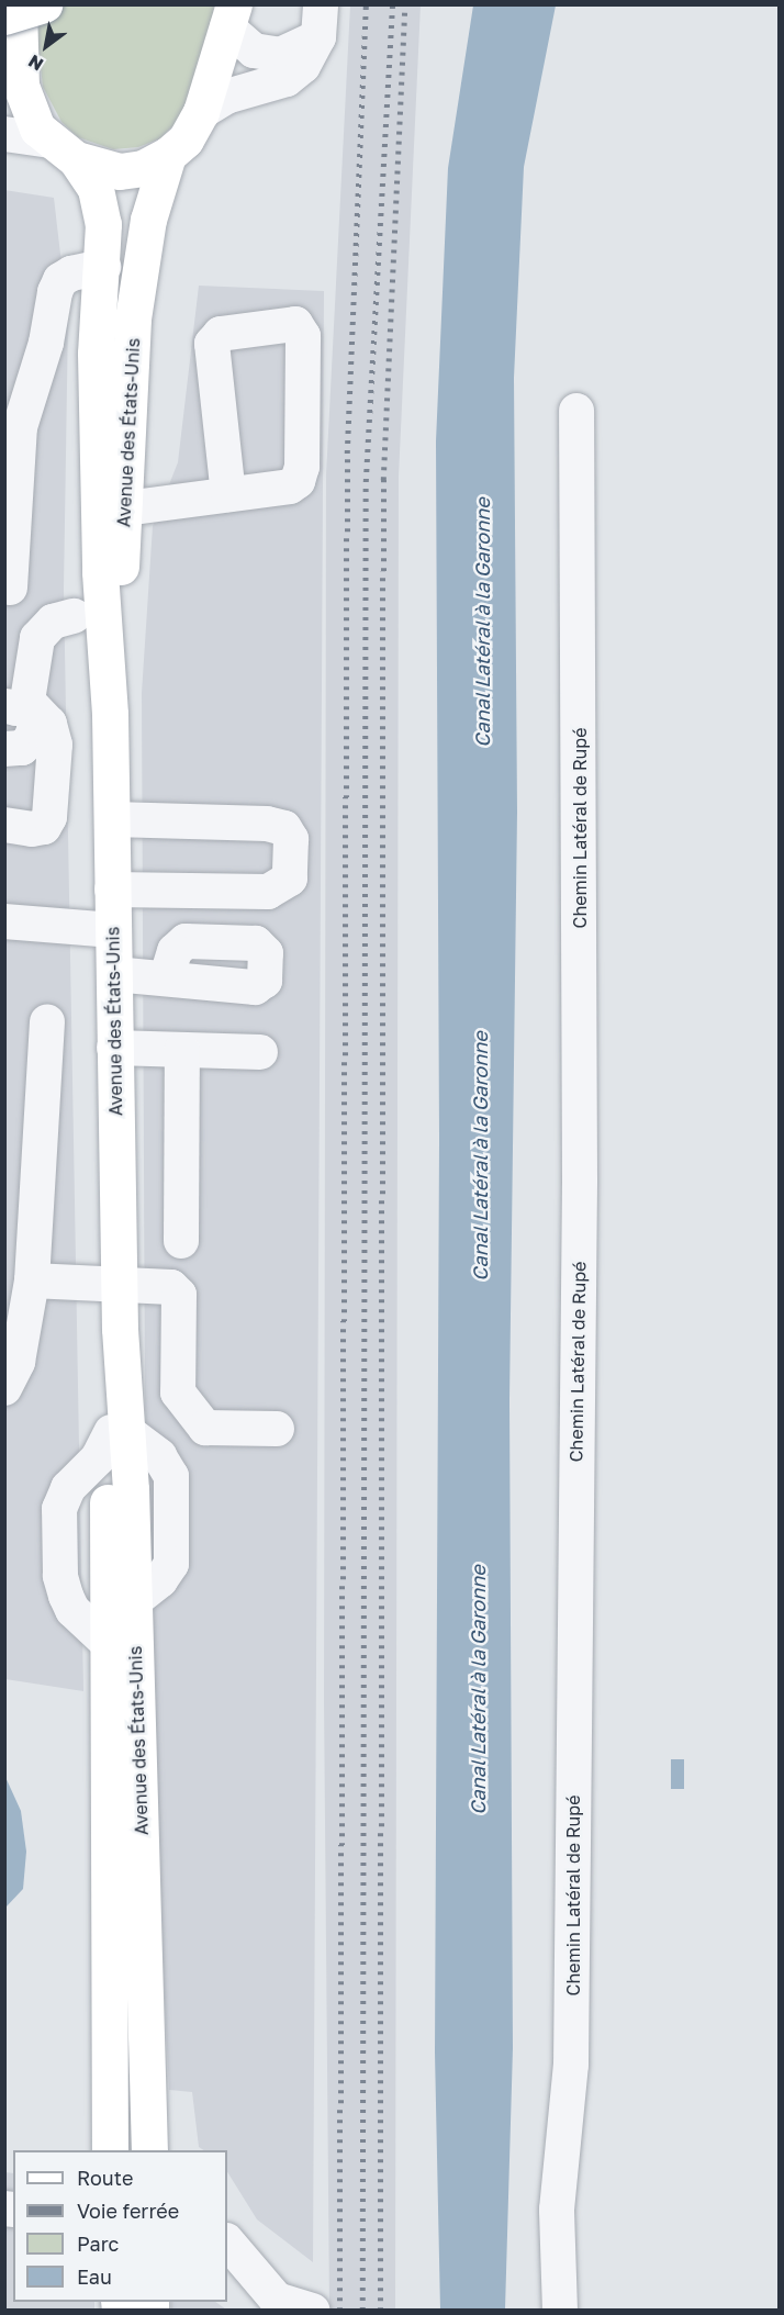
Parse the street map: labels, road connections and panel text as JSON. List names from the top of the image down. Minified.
{"streets":{"main road":["Avenue des États-Unis"],"street":["Chemin Latéral de Rupé"]},"water":["Canal Latéral à la Garonne"],"legend":["Route","Voie ferrée","Parc","Eau"],"north":"bottom left"}
